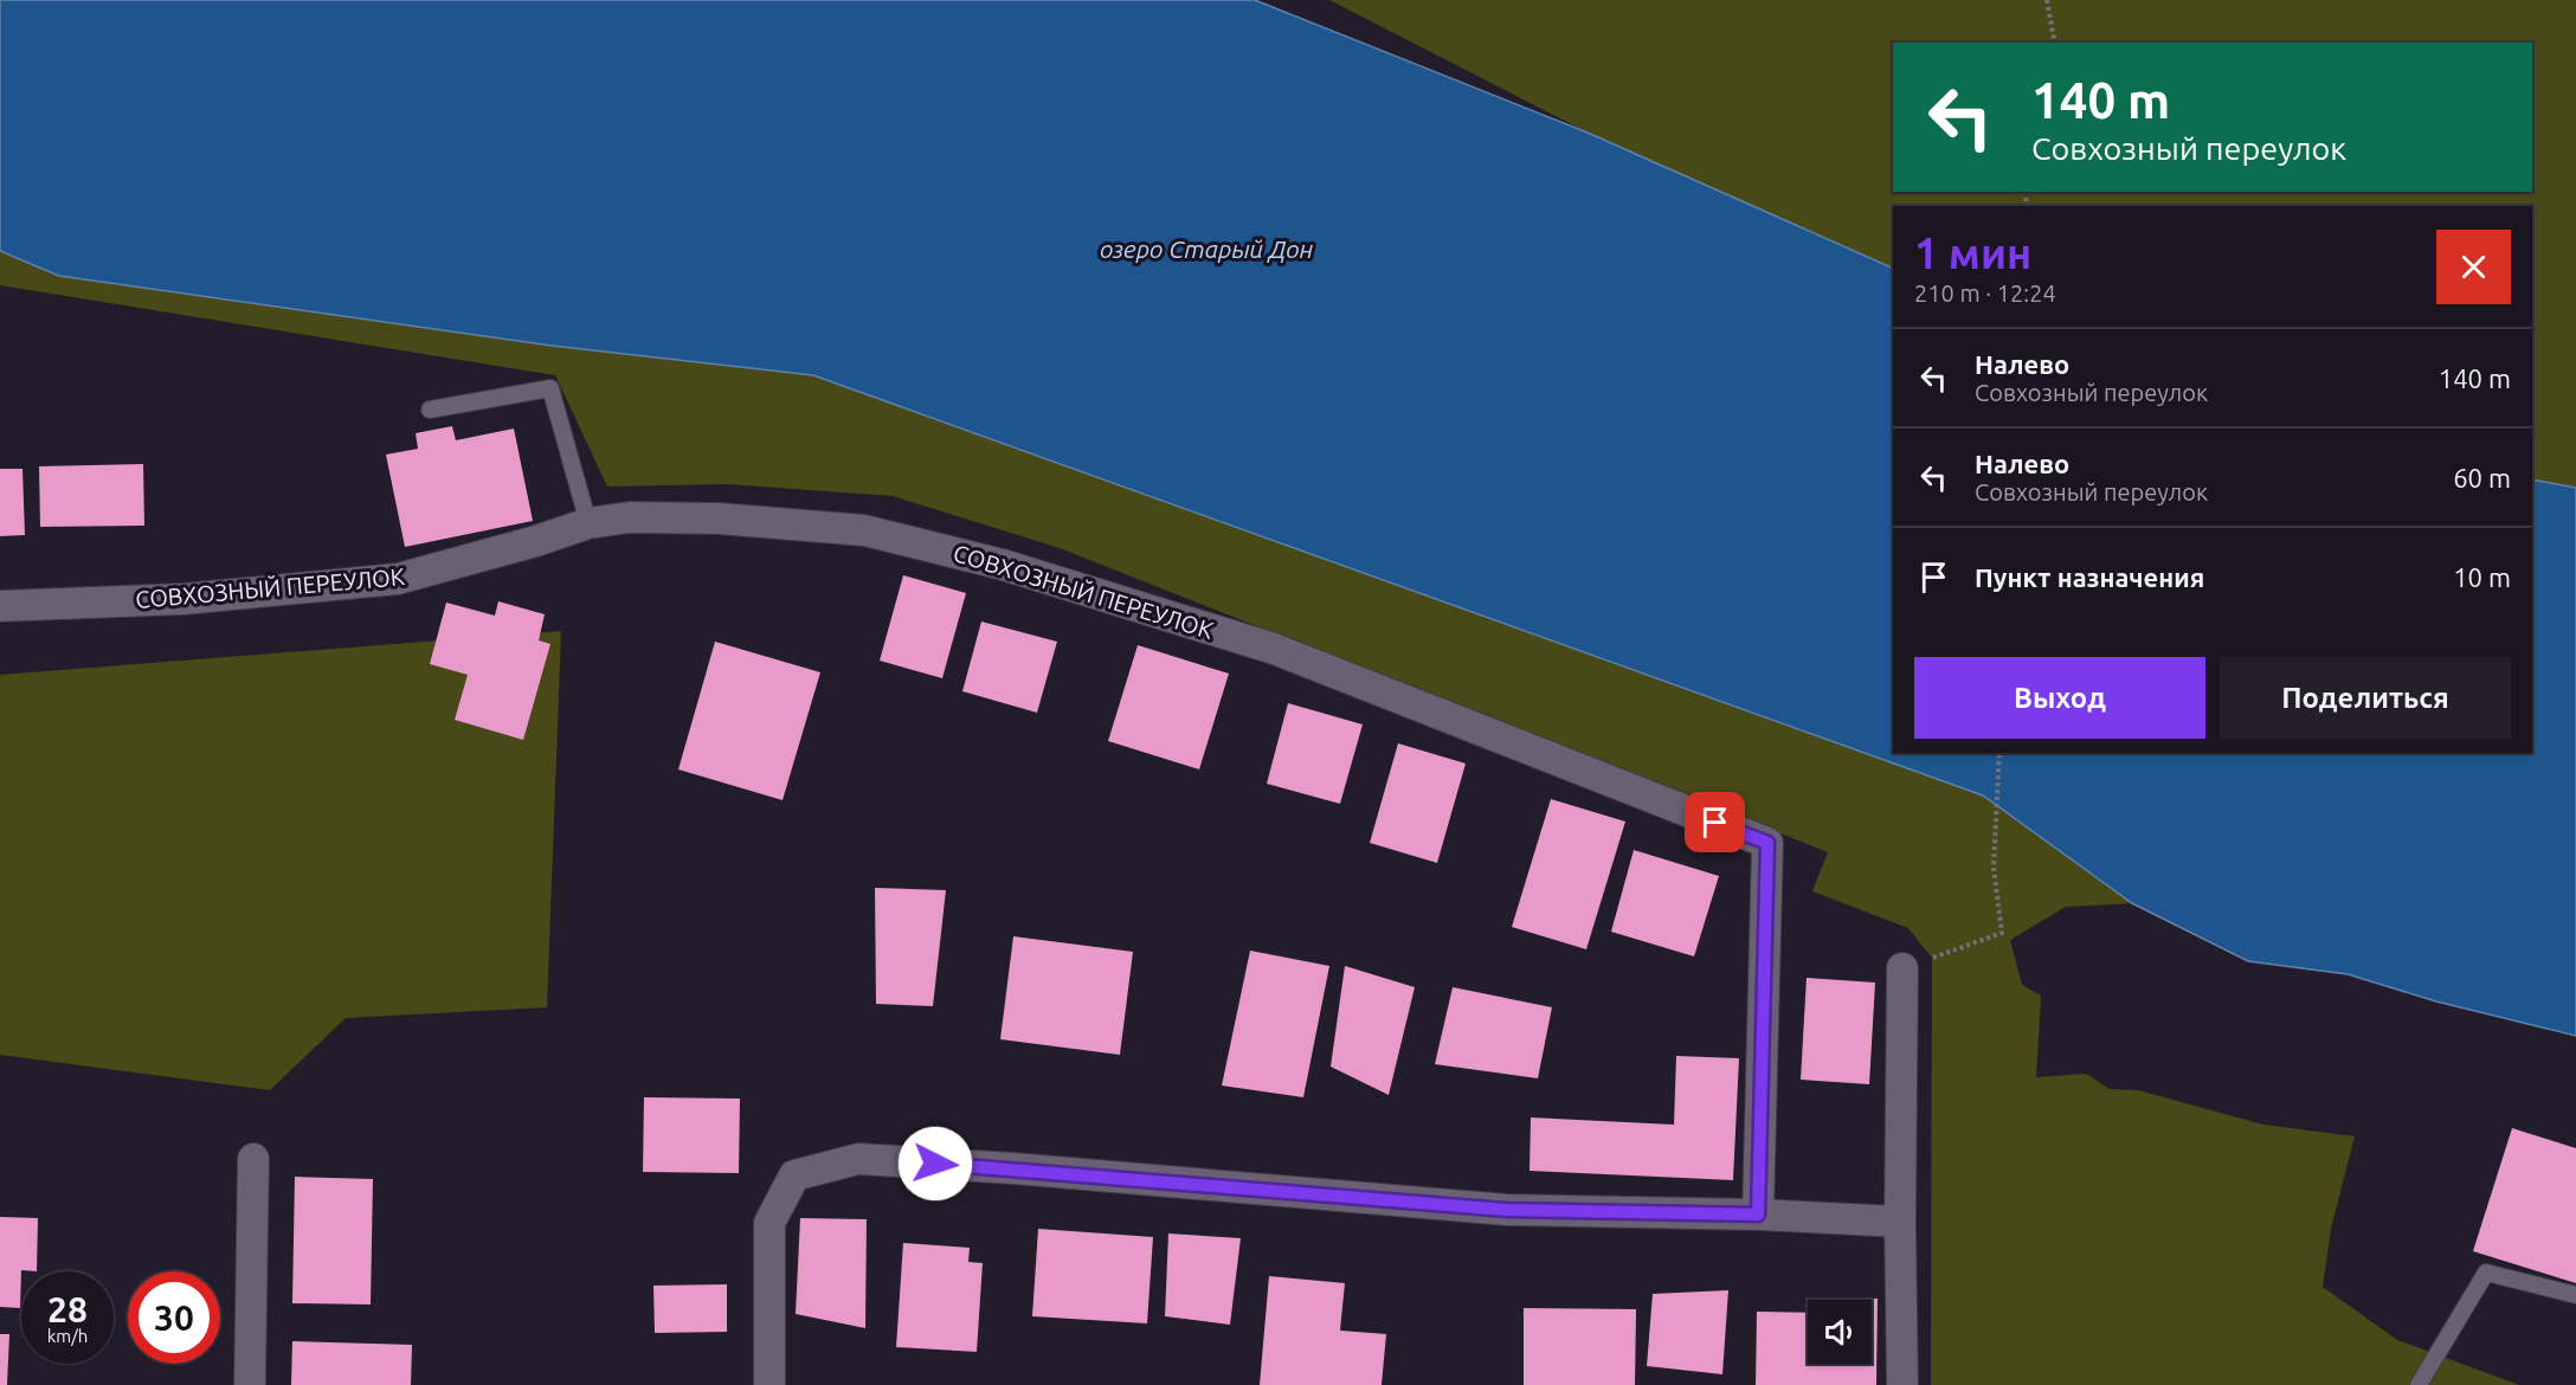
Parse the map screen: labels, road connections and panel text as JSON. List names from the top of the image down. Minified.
{"streets":{"street":["СОВХОЗНЫЙ ПЕРЕУЛОК"]},"water":["озеро Старый Дон"],"page":{"turn":["140 m","Совхозный переулок"],"heading":["1 мин","210 m · 12:24"],"list":[{"name":"Налево","note":"Совхозный переулок","value":"140 m"},{"name":"Налево","note":"Совхозный переулок","value":"60 m"},{"name":"Пункт назначения","value":"10 m"}],"buttons":["Выход","Поделиться"],"speed":"28 km/h","limit":"30"}}
